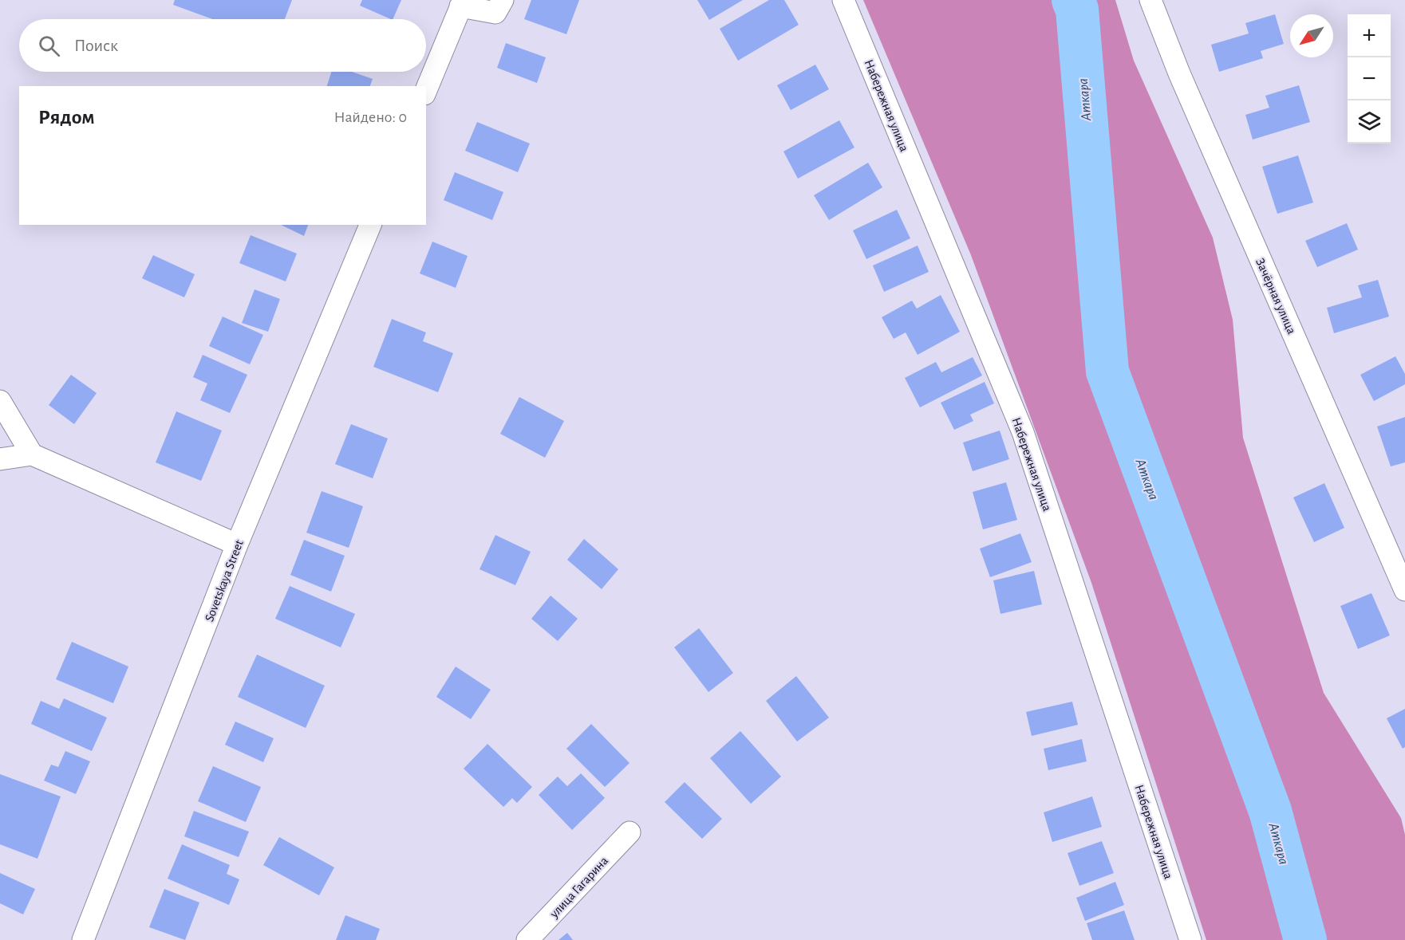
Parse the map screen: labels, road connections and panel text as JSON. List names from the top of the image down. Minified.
{"streets":{"street":["Набережная улица","Зачёрная улица","Sovetskaya Street","улица Гагарина"]},"water":["Аткара"],"north":"bottom left","page":{"map_buttons":["+","−"],"search":"Поиск","heading":["Рядом","Найдено: 0"]}}
